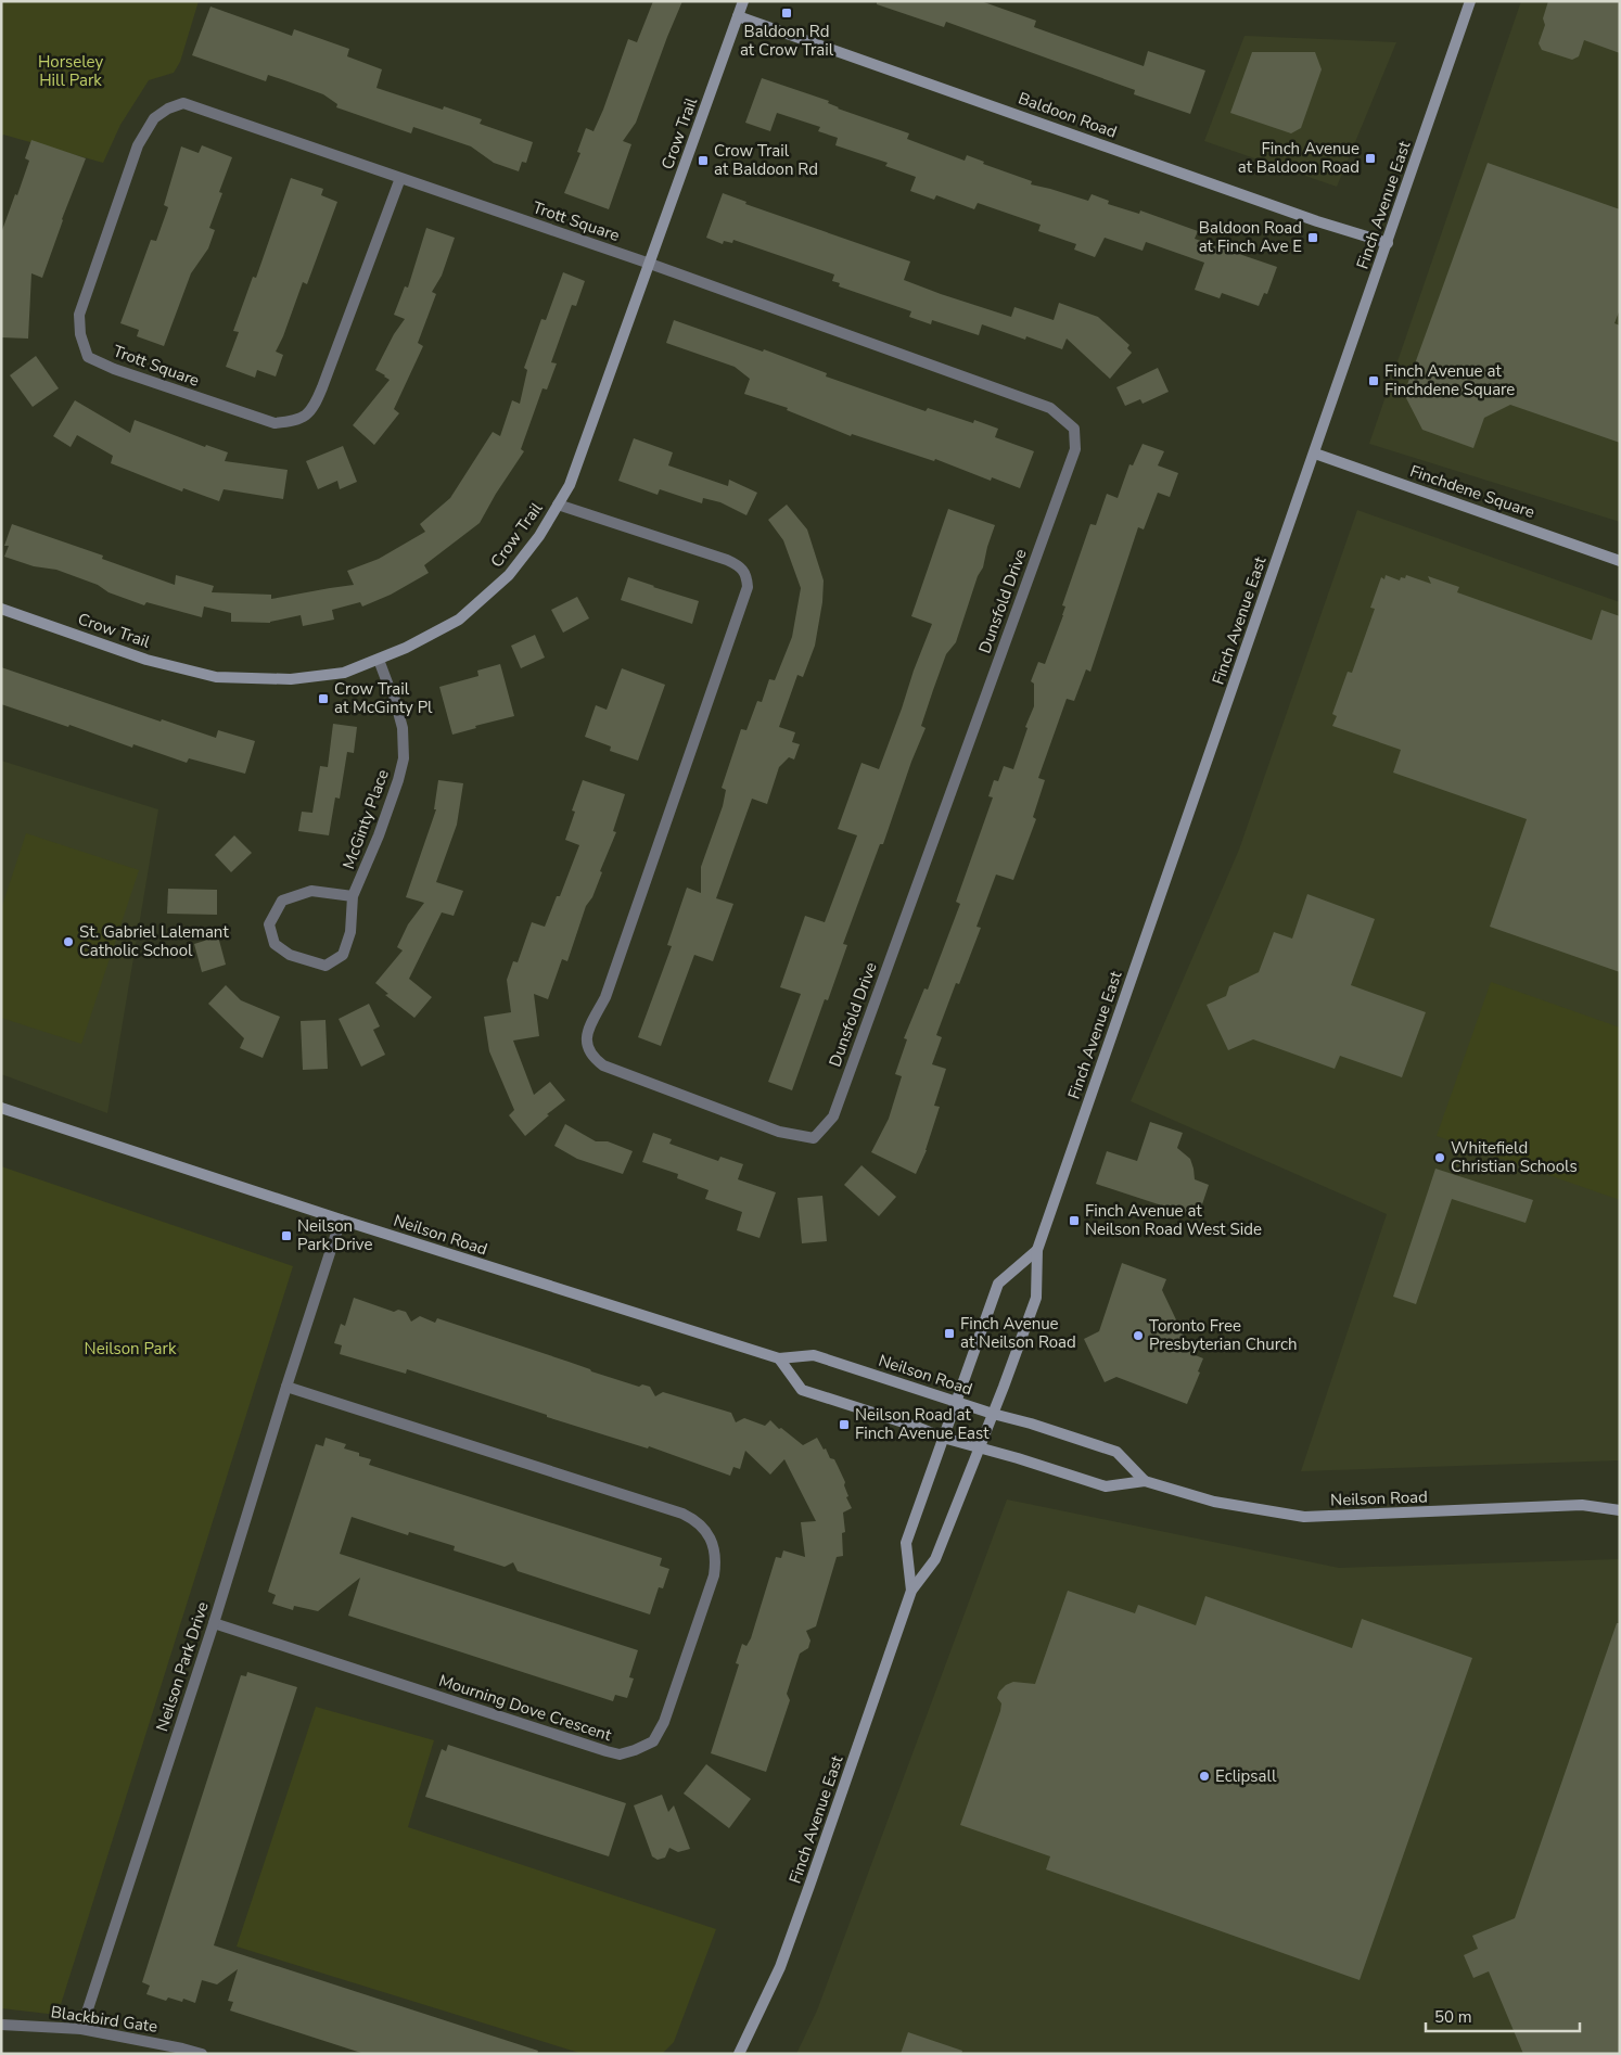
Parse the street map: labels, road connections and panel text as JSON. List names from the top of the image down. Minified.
{"streets":{"main road":["Baldoon Road","Crow Trail","Finch Avenue East","Finchdene Square","Neilson Road"],"street":["Trott Square","Dunsfold Drive","McGinty Place","Neilson Park Drive","Mourning Dove Crescent","Blackbird Gate"]},"crossings":[["Baldoon Road","Crow Trail"],["Baldoon Road","Finch Avenue East"],["Crow Trail","Trott Square"],["Crow Trail","Dunsfold Drive"],["Crow Trail","McGinty Place"],["Finch Avenue East","Finchdene Square"],["Finch Avenue East","Neilson Road"],["Trott Square","Dunsfold Drive"],["Neilson Road","Neilson Park Drive"],["Neilson Park Drive","Mourning Dove Crescent"],["Neilson Park Drive","Blackbird Gate"]],"parks":["Horseley Hill Park","Neilson Park"],"places":{"transit":["Baldoon Rd at Crow Trail","Finch Avenue at Baldoon Road","Crow Trail at Baldoon Rd","Baldoon Road at Finch Ave E","Finch Avenue at Finchdene Square","Crow Trail at McGinty Pl","Finch Avenue at Neilson Road West Side","Neilson Park Drive","Finch Avenue at Neilson Road","Neilson Road at Finch Avenue East"],"other":["St. Gabriel Lalemant Catholic School","Whitefield Christian Schools","Toronto Free Presbyterian Church","Eclipsall"]},"scale_bar":"50 m"}
